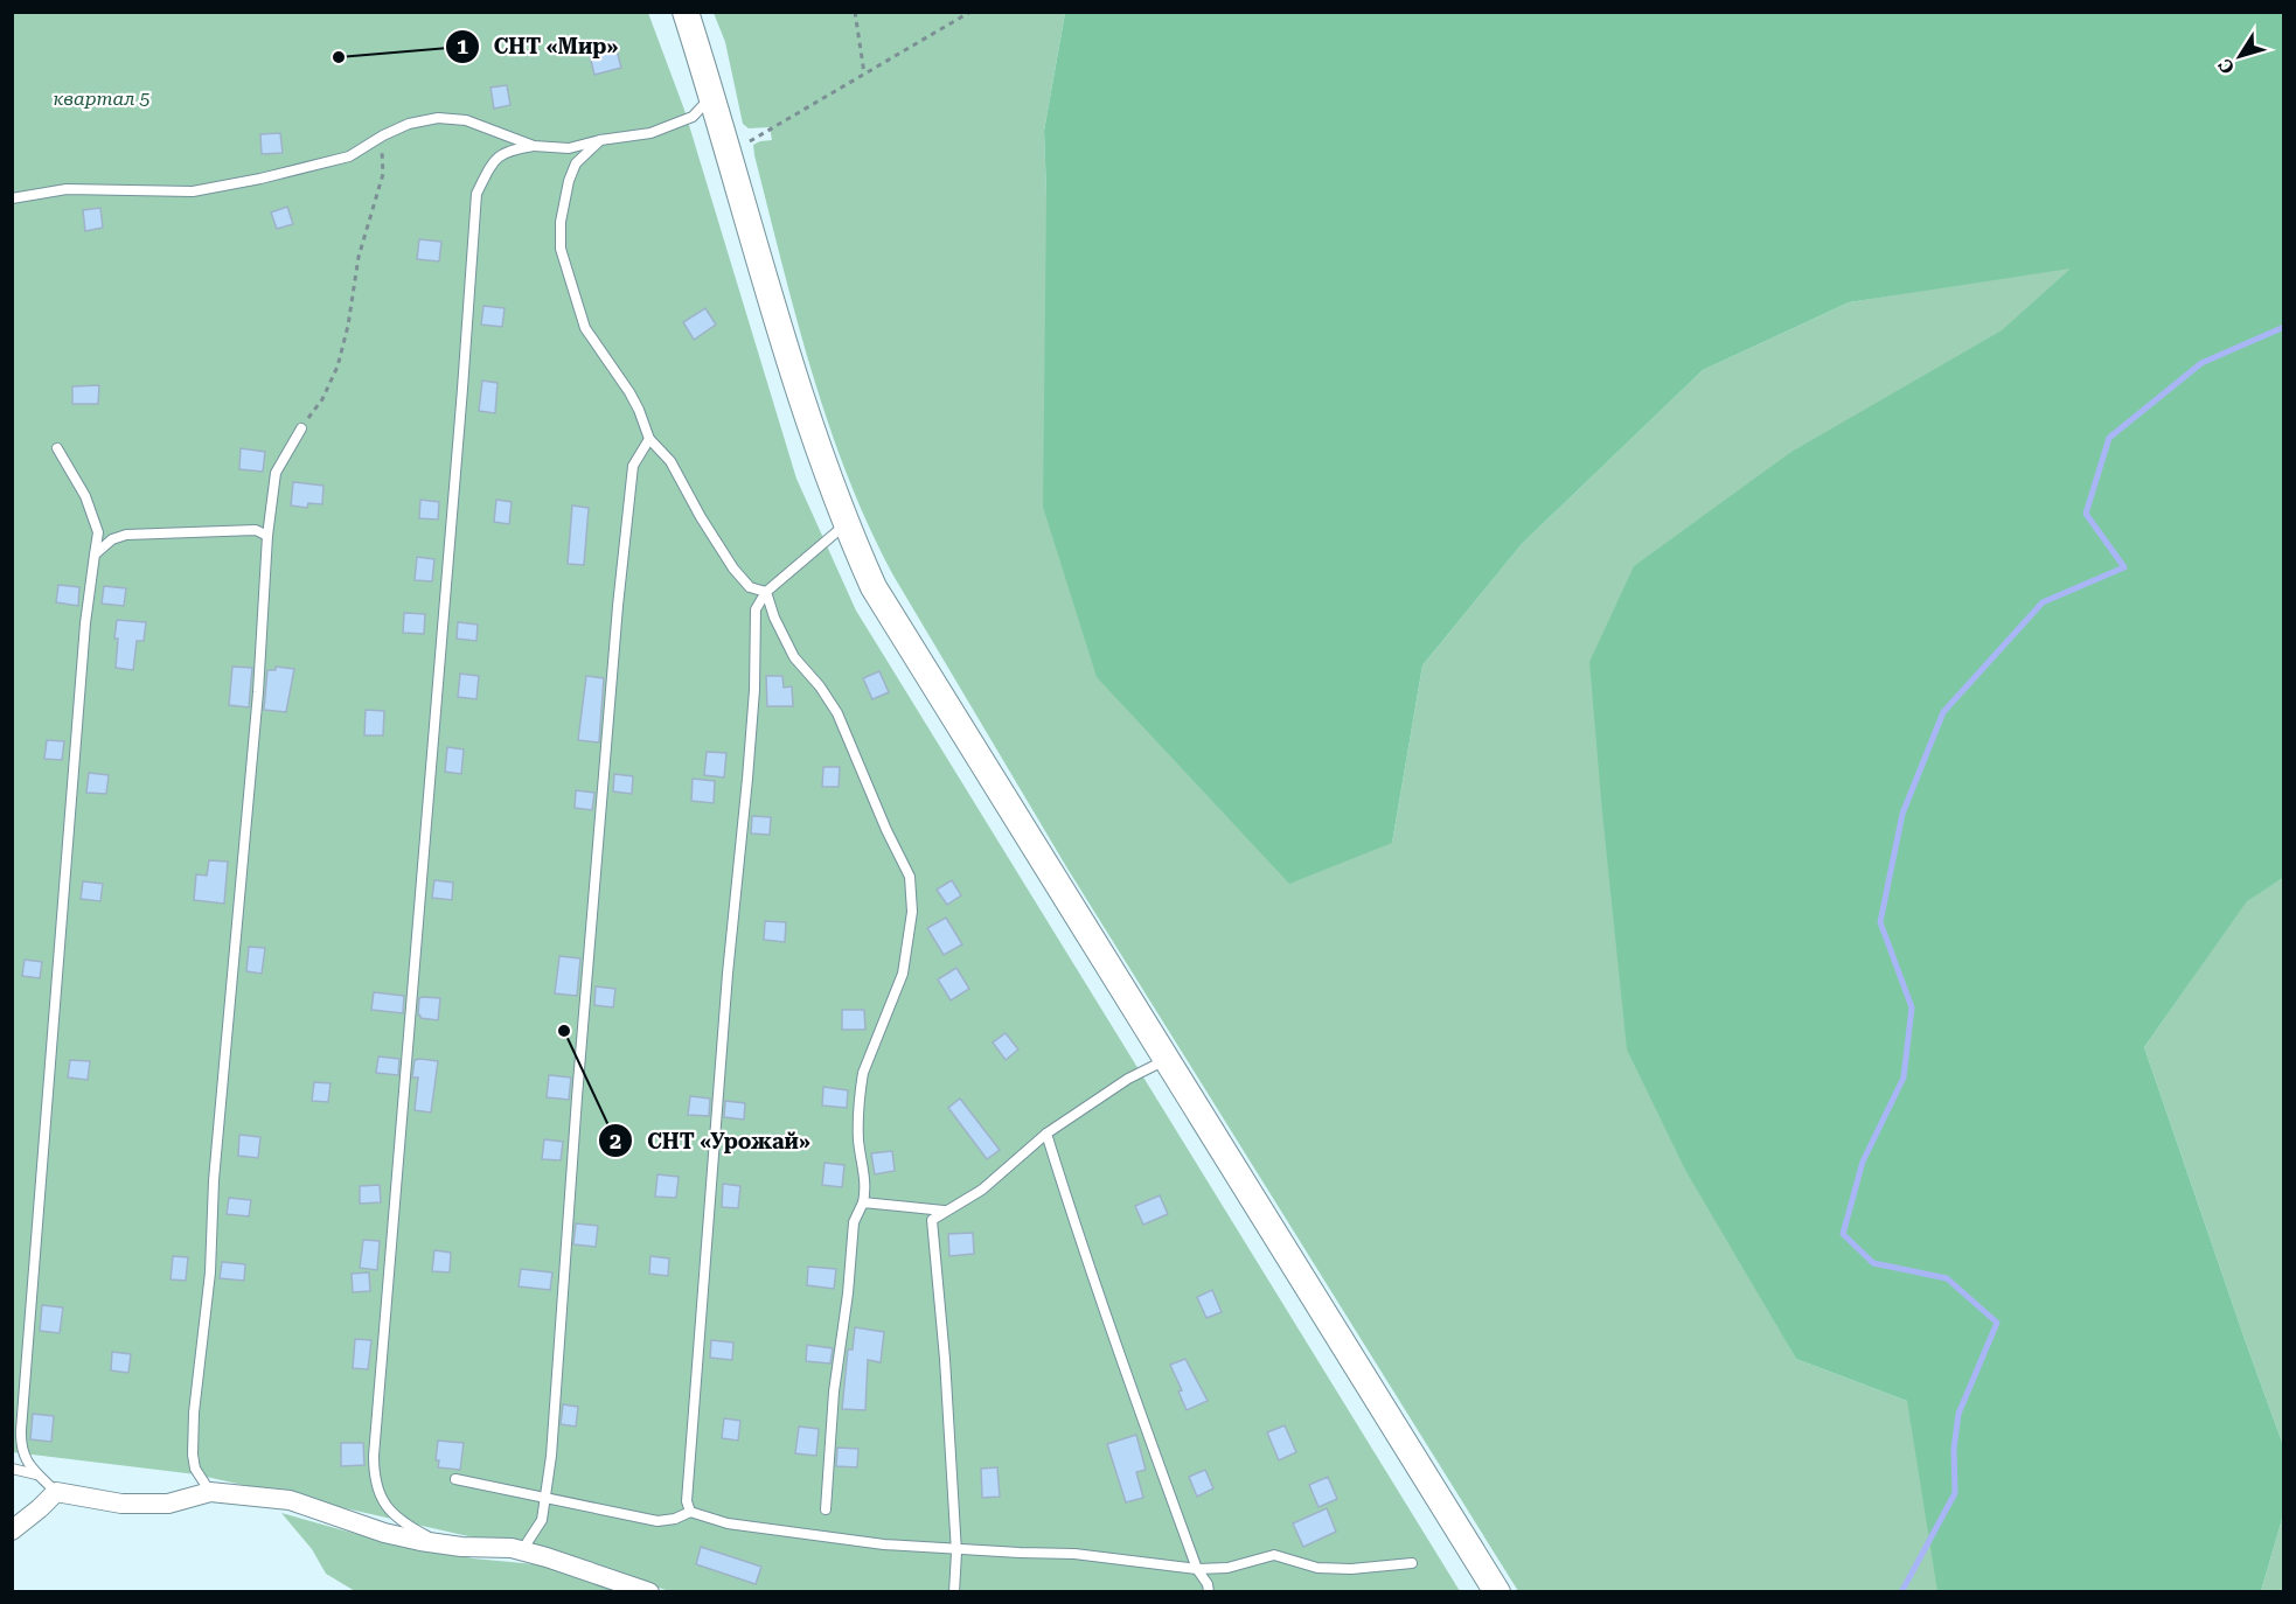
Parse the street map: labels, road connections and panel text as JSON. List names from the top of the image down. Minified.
{"parks":["квартал 5"],"places":["СНТ «Мир»","СНТ «Урожай»"],"north":"bottom left"}
